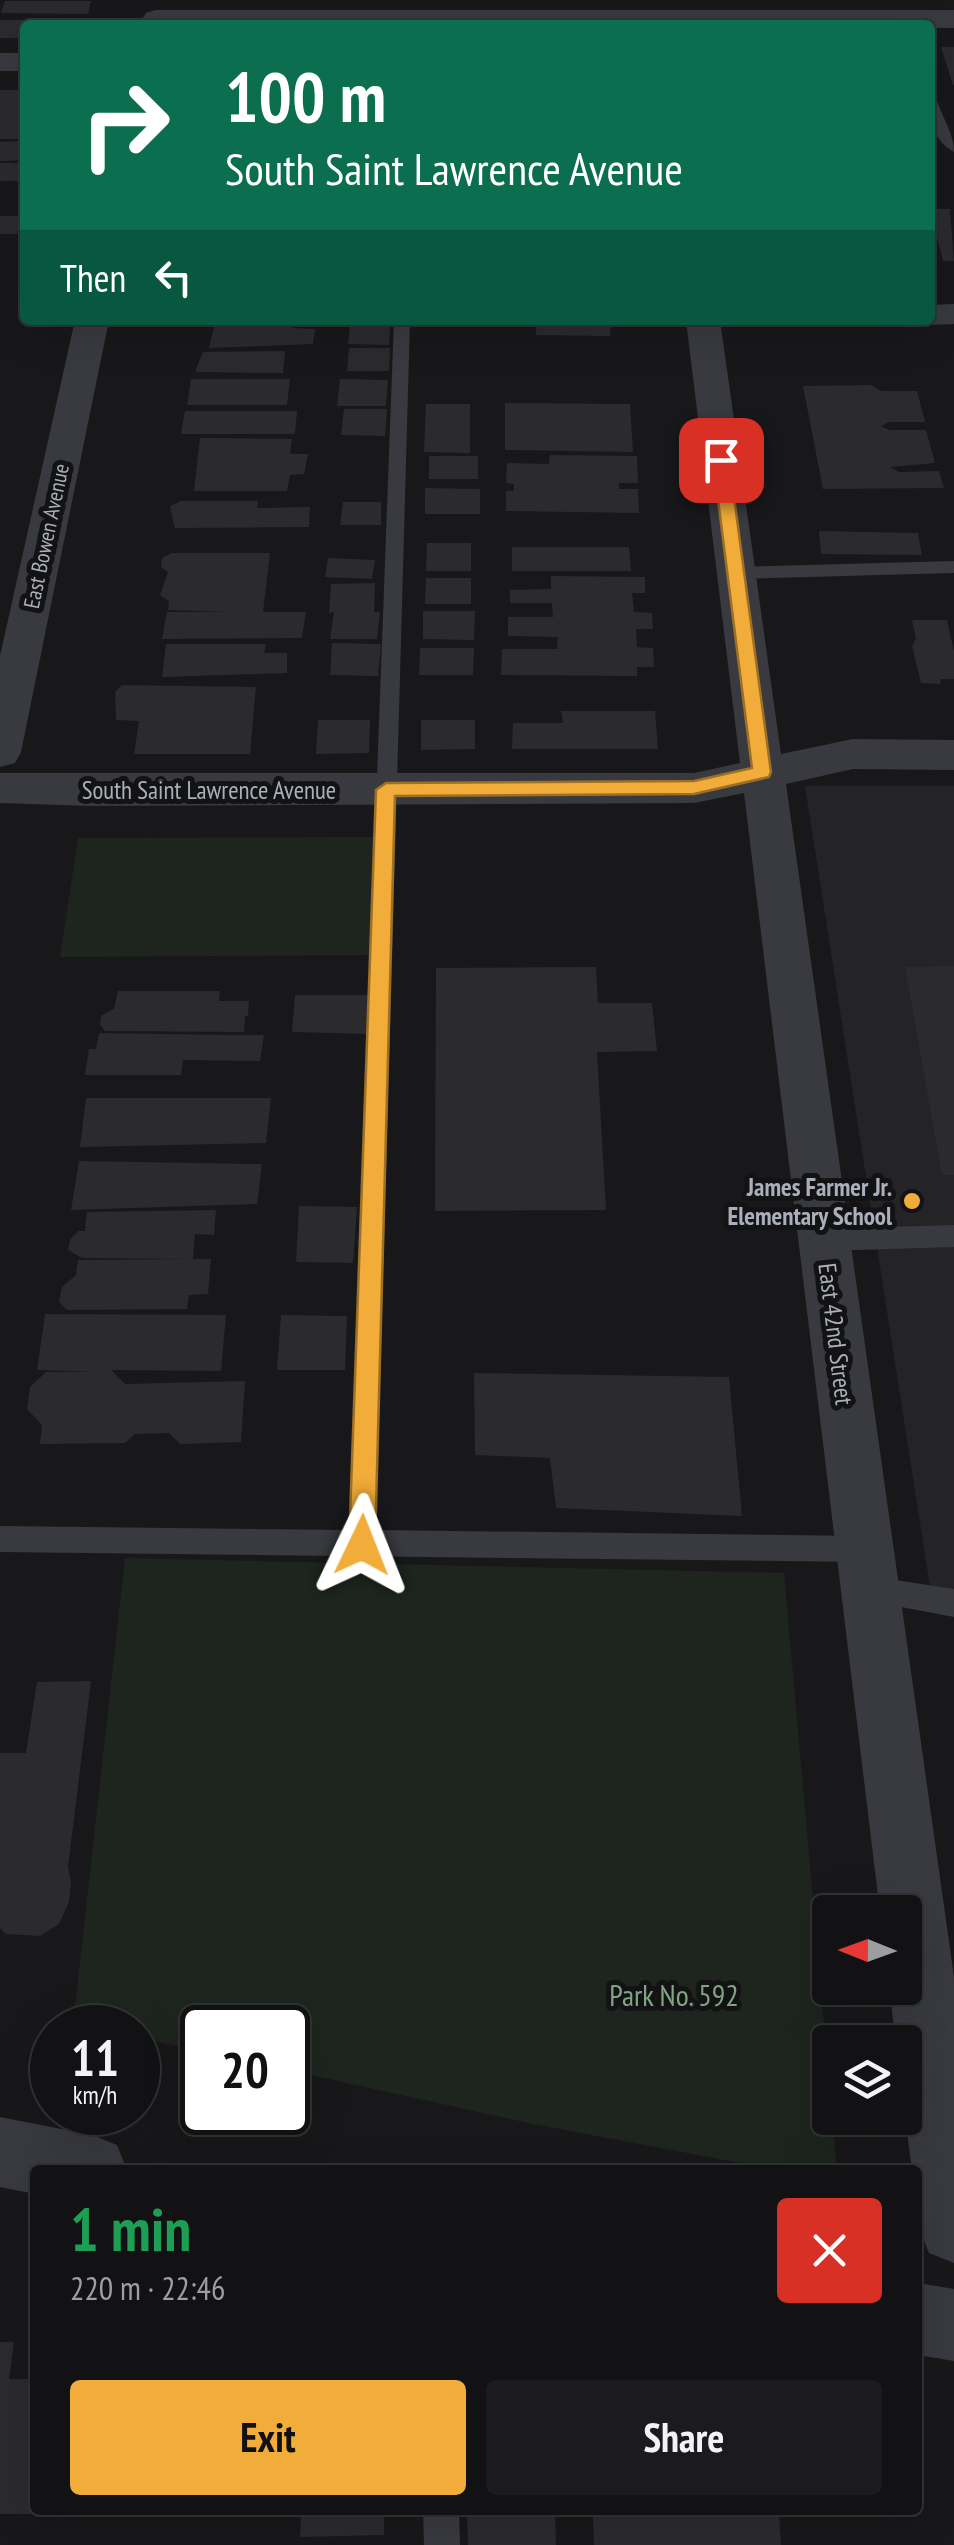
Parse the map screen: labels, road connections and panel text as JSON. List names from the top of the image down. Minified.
{"streets":{"street":["East Bowen Avenue","South Saint Lawrence Avenue","East 42nd Street"]},"crossings":[["South Saint Lawrence Avenue","East 42nd Street"]],"parks":["Park No. 592"],"places":["James Farmer Jr. Elementary School"],"north":"left","page":{"turn":["100 m","South Saint Lawrence Avenue"],"then":"Then","speed":"11 km/h","limit":"20","heading":["1 min","220 m · 22:46"],"buttons":["Exit","Share"]}}
